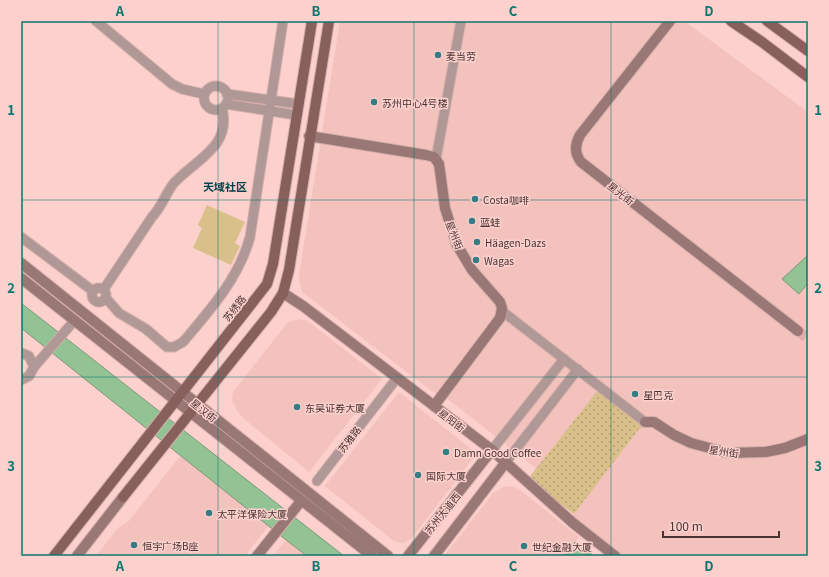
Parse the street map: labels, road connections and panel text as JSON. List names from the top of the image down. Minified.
{"streets":{"main road":["苏绣路"],"street":["星光街","星州街","星汉街","星阳街","苏雅路","苏州大道西"]},"crossings":[["苏绣路","星汉街"],["星阳街","苏雅路"],["星阳街","苏州大道西"]],"districts":["天域社区"],"places":["麦当劳","苏州中心4号楼","Costa咖啡","蓝蛙","Häagen-Dazs","Wagas","星巴克","东吴证券大厦","Damn Good Coffee","国际大厦","太平洋保险大厦","恒宇广场B座","世纪金融大厦"],"scale_bar":"100 m","grid":{"columns":["A","B","C","D"],"rows":["1","2","3"]}}
